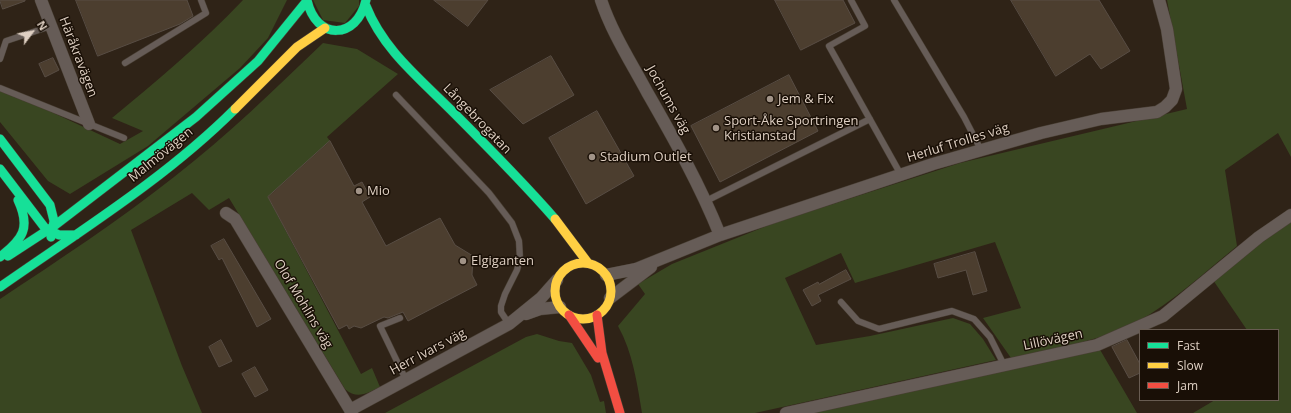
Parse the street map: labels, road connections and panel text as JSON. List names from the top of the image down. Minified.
{"streets":{"main road":["Långebrogatan","Malmövägen"],"street":["Häråkravägen","Jochums väg","Herluf Trolles väg","Olof Mohlins väg","Lillövägen","Herr Ivars väg"]},"crossings":[["Jochums väg","Herluf Trolles väg"],["Långebrogatan","Herluf Trolles väg"],["Långebrogatan","Herr Ivars väg"],["Herluf Trolles väg","Herr Ivars väg"],["Olof Mohlins väg","Herr Ivars väg"]],"places":["Jem & Fix","Sport-Åke Sportringen Kristianstad","Stadium Outlet","Mio","Elgiganten"],"legend":["Fast","Slow","Jam"],"north":"top right"}
